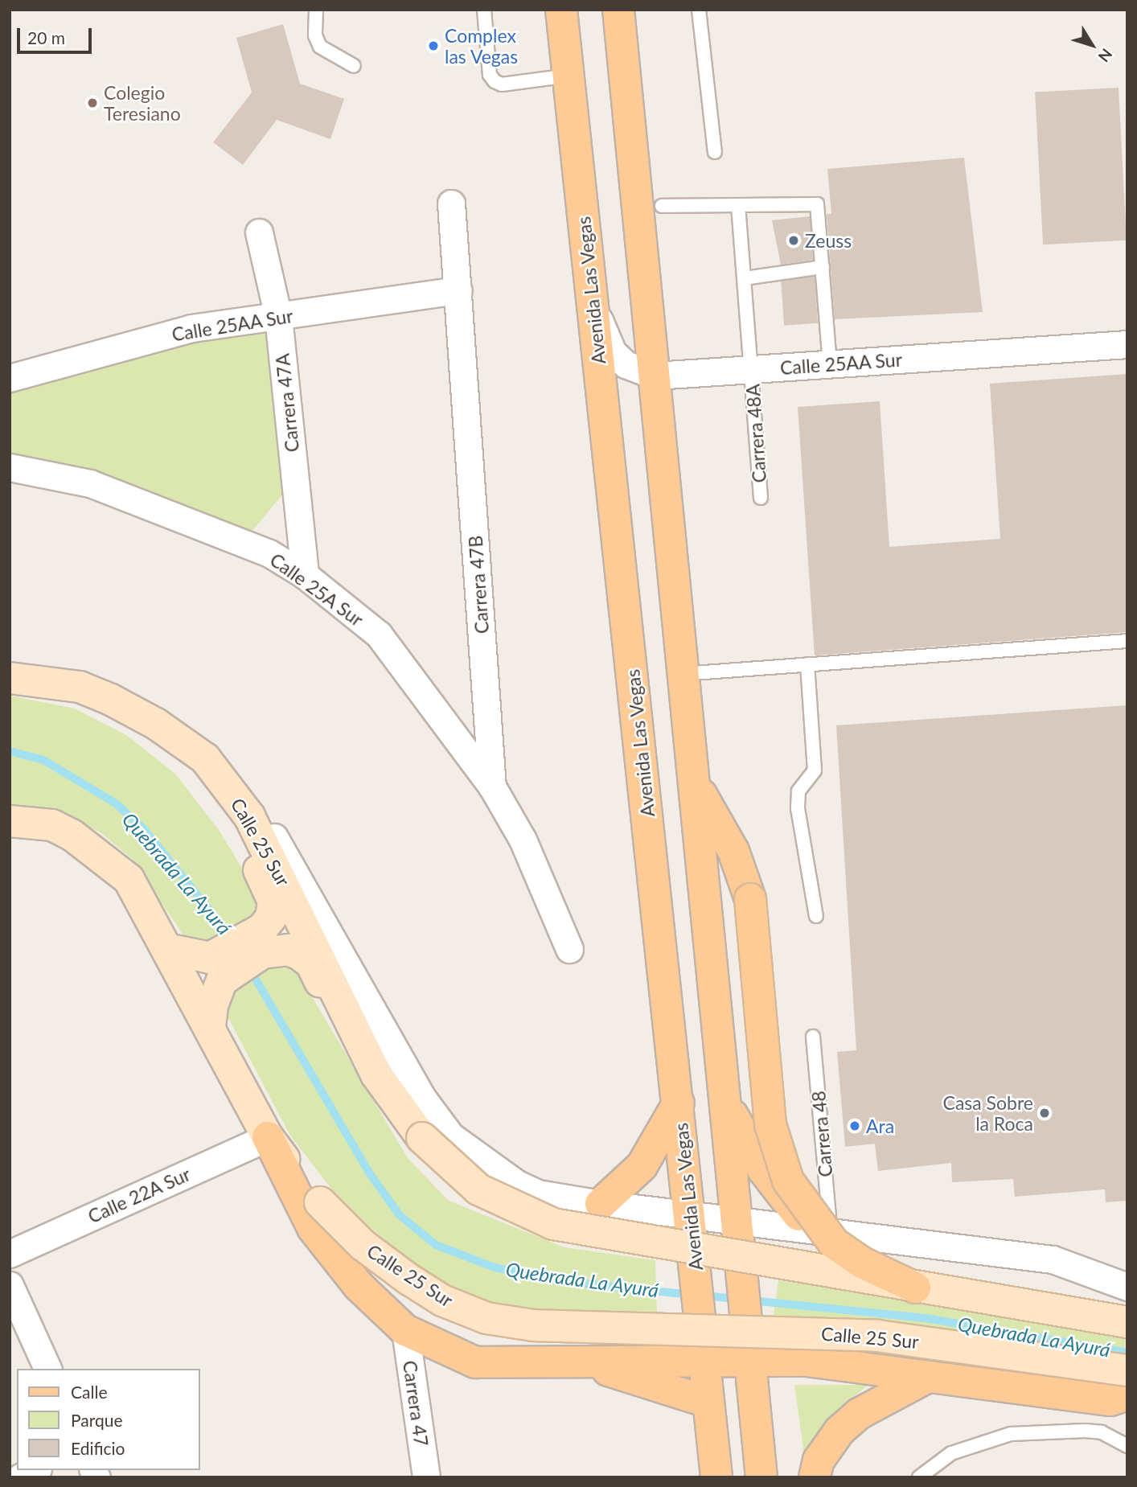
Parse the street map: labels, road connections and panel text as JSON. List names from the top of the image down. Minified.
{"streets":{"main road":["Avenida Las Vegas","Calle 25 Sur"],"street":["Calle 25AA Sur","Carrera 47A","Carrera 47B","Calle 25A Sur","Calle 22A Sur","Carrera 47"],"lane":["Carrera 48A","Carrera 48"]},"crossings":[["Avenida Las Vegas","Calle 25AA Sur"],["Avenida Las Vegas","Calle 25 Sur"],["Calle 25AA Sur","Carrera 47A"],["Calle 25AA Sur","Carrera 48A"],["Calle 25AA Sur","Carrera 47B"],["Carrera 47A","Calle 25A Sur"],["Carrera 47B","Calle 25A Sur"],["Calle 25 Sur","Carrera 48"],["Calle 25 Sur","Calle 22A Sur"]],"water":["Quebrada La Ayurá"],"places":["Complex las Vegas","Colegio Teresiano","Zeuss","Casa Sobre la Roca","Ara"],"legend":["Calle","Parque","Edificio"],"scale_bar":"20 m","north":"bottom right"}
